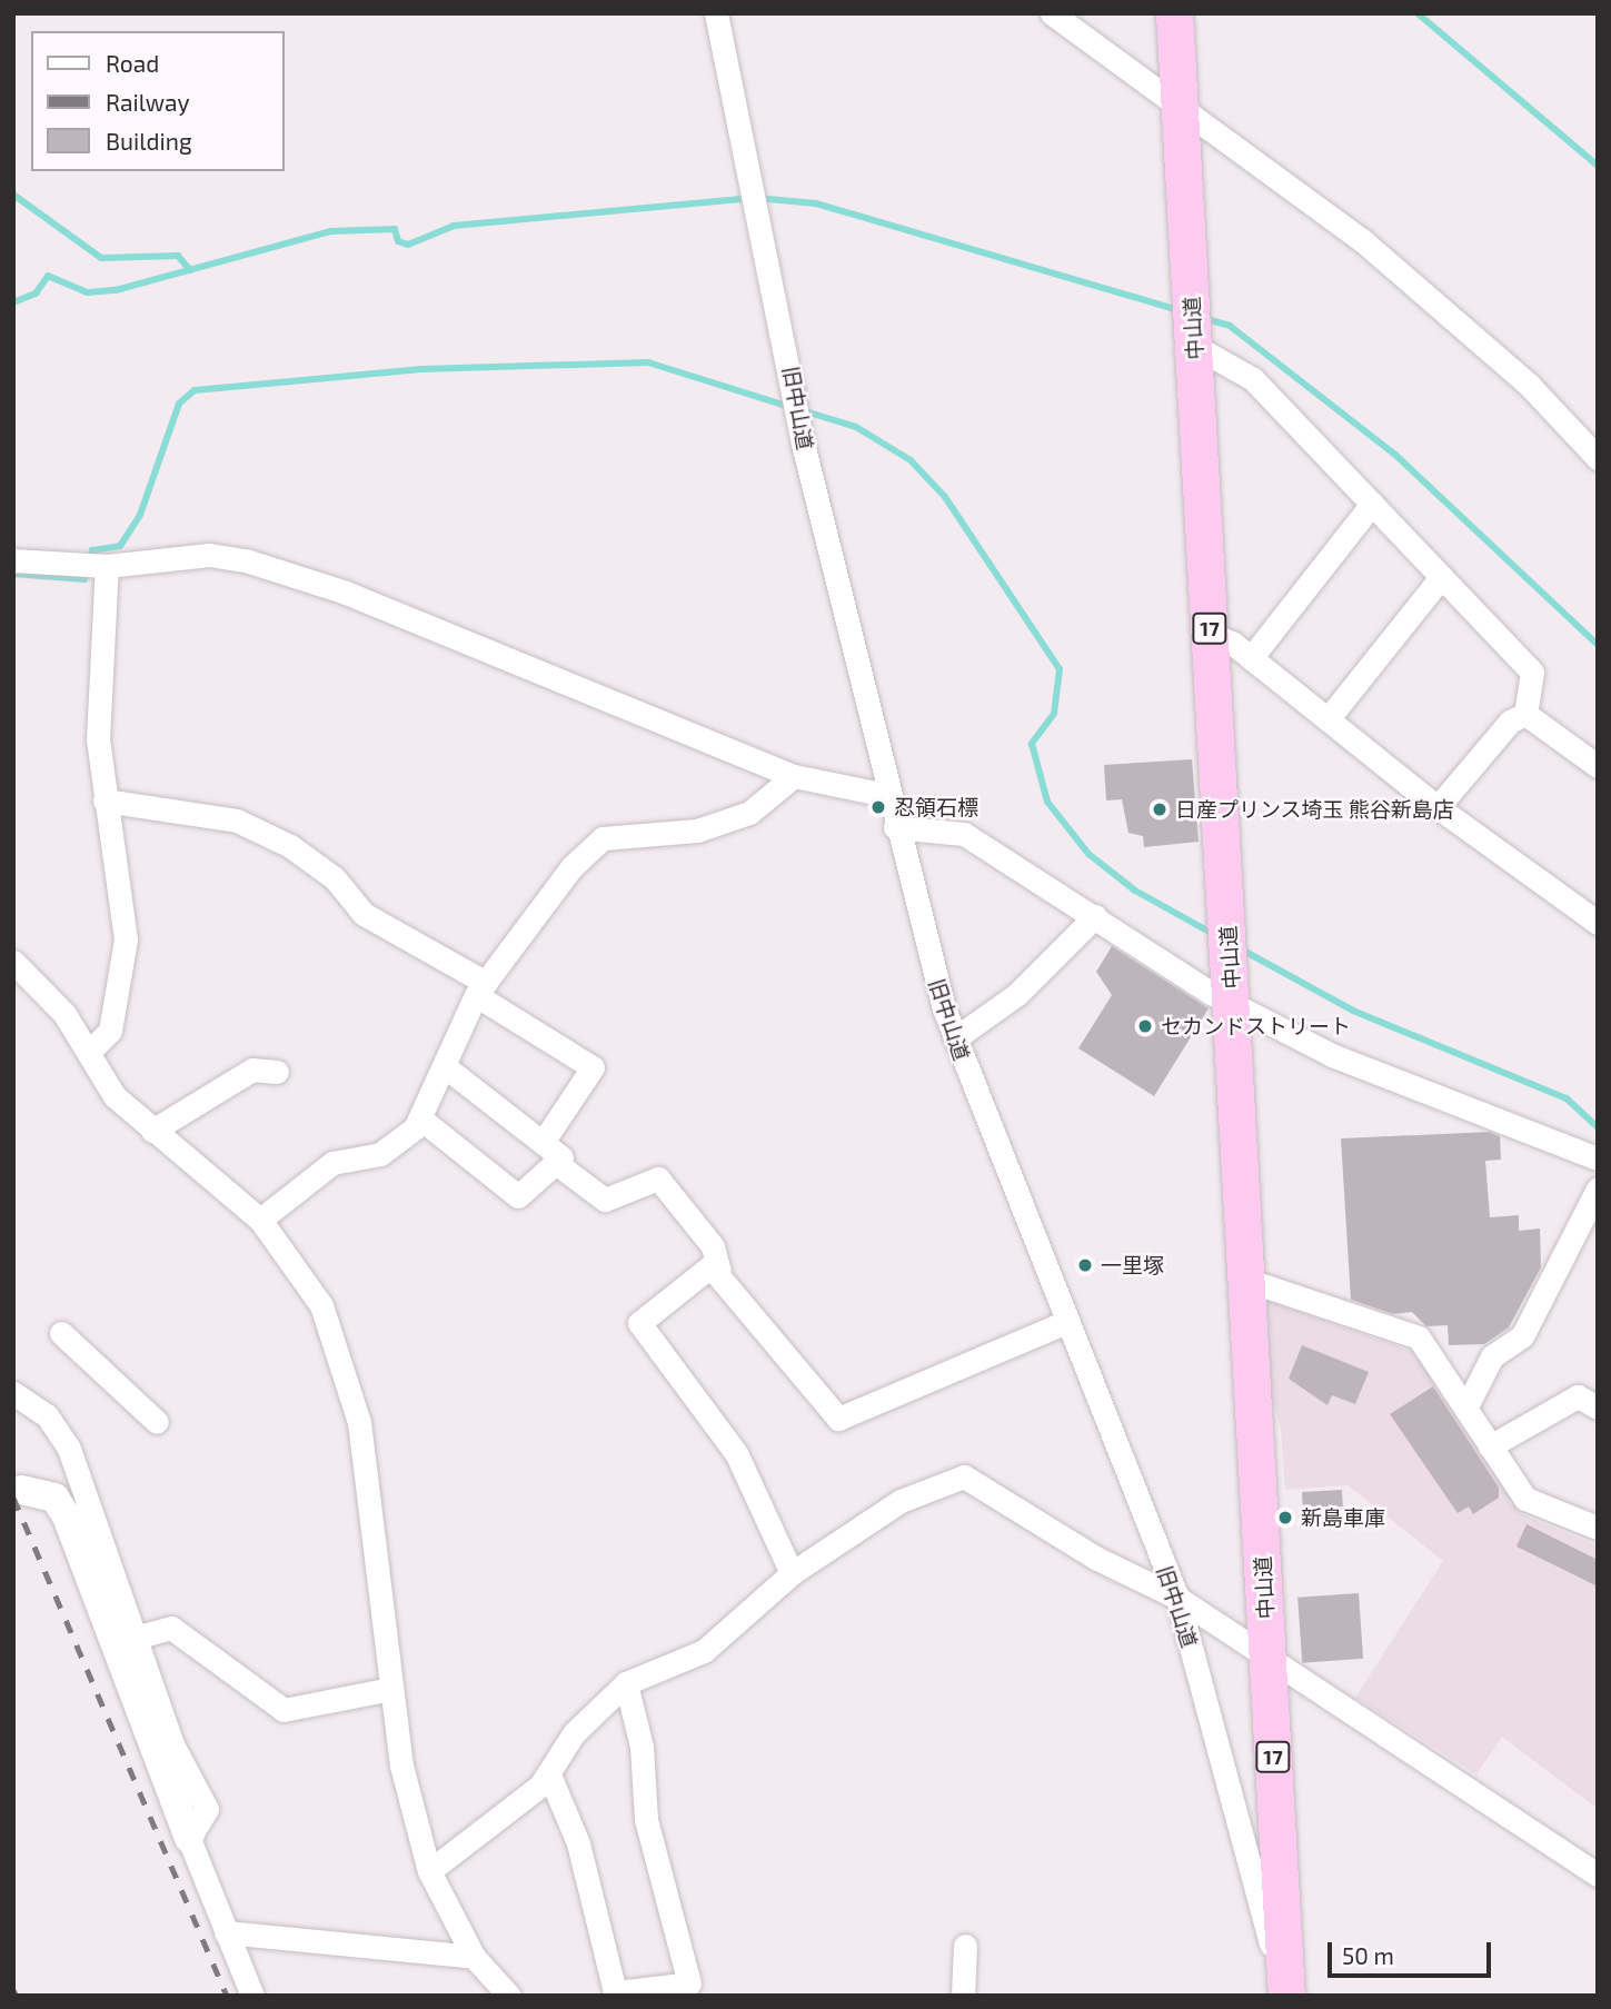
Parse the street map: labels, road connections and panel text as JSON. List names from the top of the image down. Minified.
{"streets":{"highway":["中山道","17"],"street":["旧中山道"]},"crossings":[["中山道","旧中山道"]],"places":["忍領石標","日産プリンス埼玉 熊谷新島店","セカンドストリート","一里塚","新島車庫"],"legend":["Road","Railway","Building"],"scale_bar":"50 m"}
